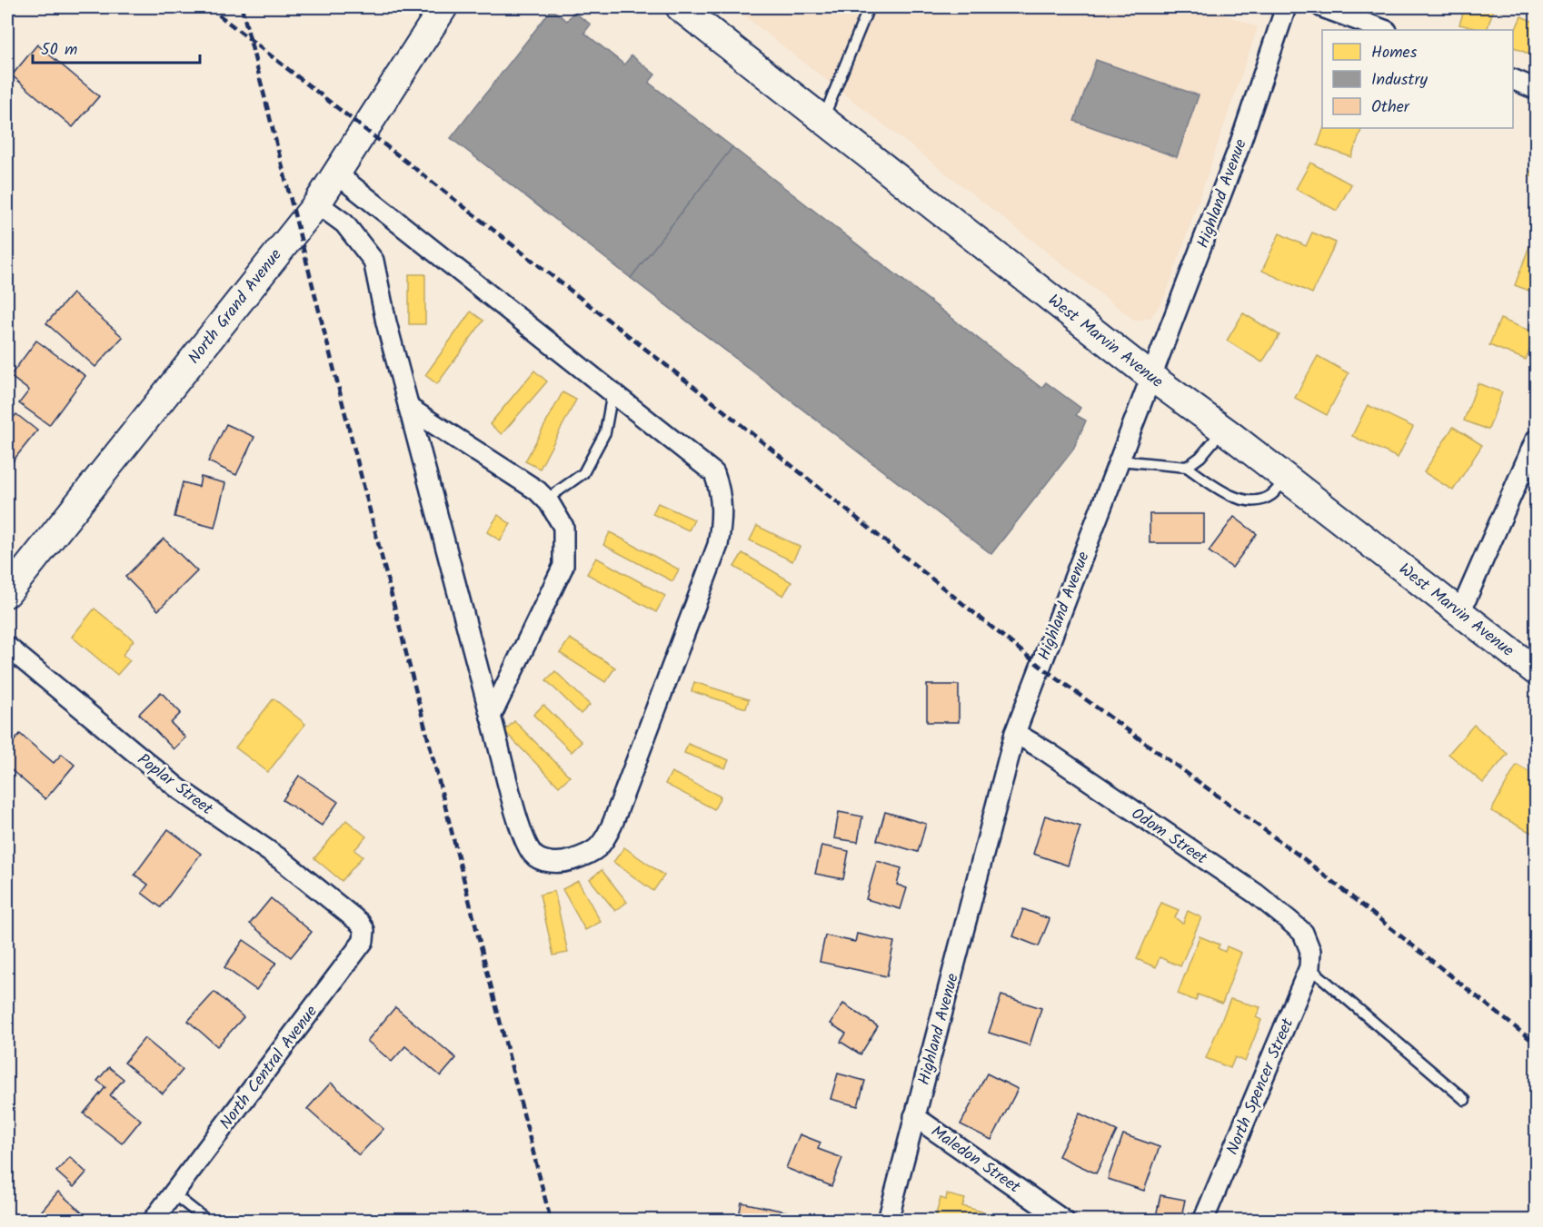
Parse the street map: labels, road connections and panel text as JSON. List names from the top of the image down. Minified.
{"streets":{"street":["Highland Avenue","North Grand Avenue","West Marvin Avenue","Poplar Street","Odom Street","North Central Avenue","North Spencer Street","Maledon Street"]},"crossings":[["Highland Avenue","West Marvin Avenue"],["Highland Avenue","Odom Street"],["Highland Avenue","Maledon Street"],["Poplar Street","North Central Avenue"],["Odom Street","North Spencer Street"]],"legend":["Homes","Industry","Other"],"scale_bar":"50 m"}
